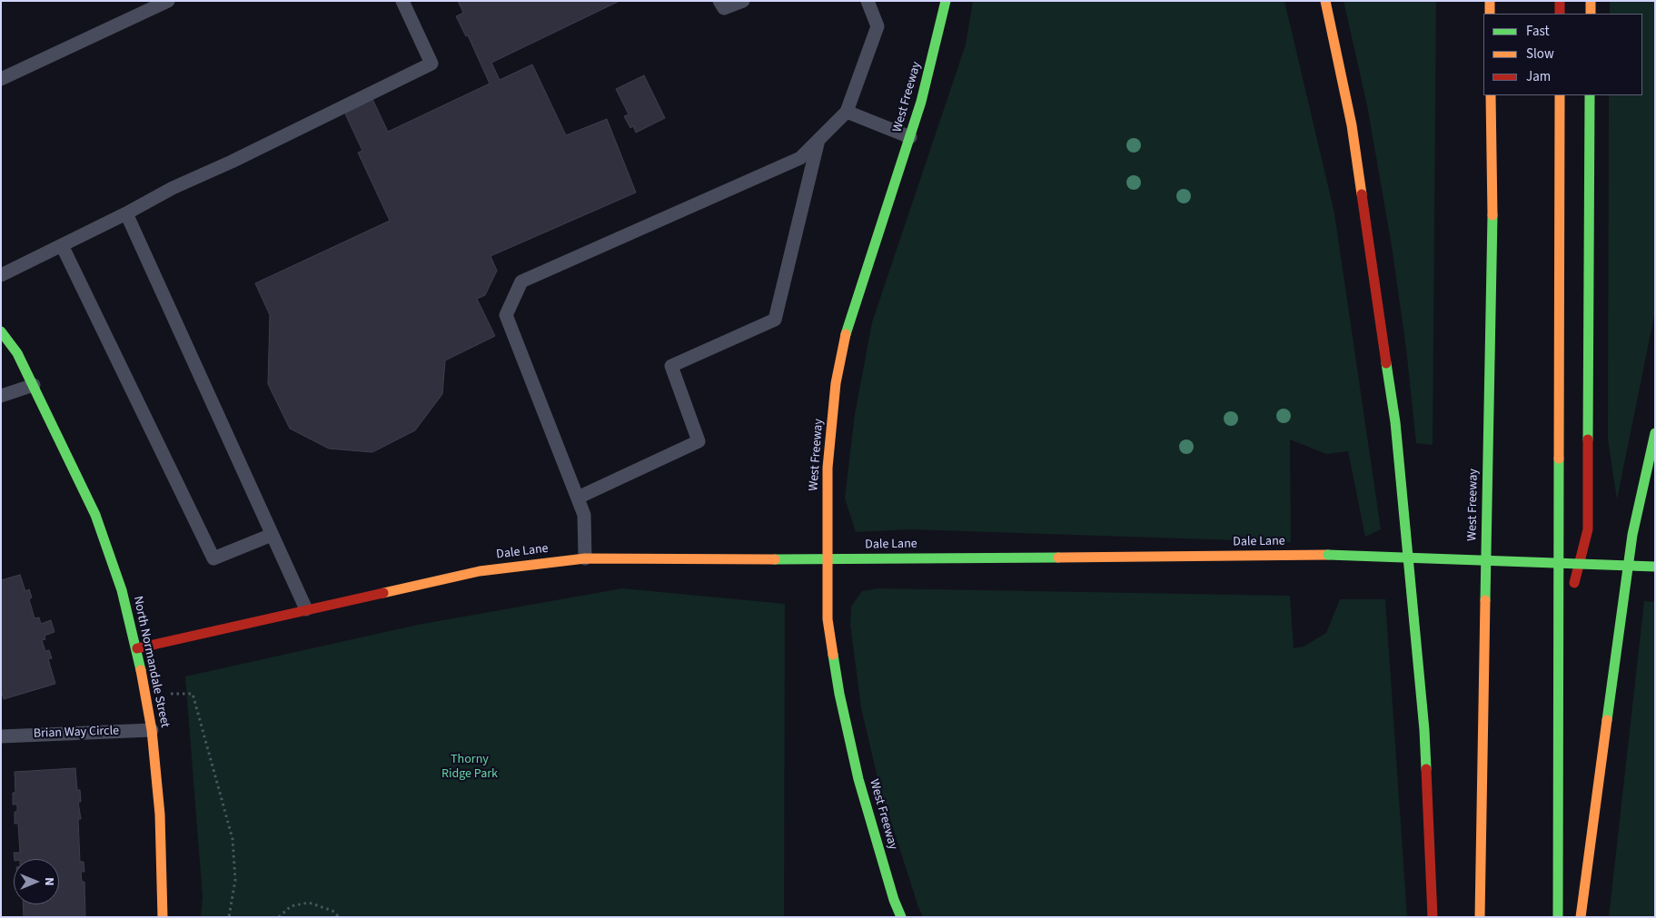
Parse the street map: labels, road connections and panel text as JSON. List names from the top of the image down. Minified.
{"streets":{"main road":["West Freeway","Dale Lane","North Normandale Street"],"lane":["Brian Way Circle"]},"crossings":[["West Freeway","Dale Lane"],["Dale Lane","North Normandale Street"],["North Normandale Street","Brian Way Circle"]],"parks":["Thorny Ridge Park"],"legend":["Fast","Slow","Jam"],"north":"right"}
